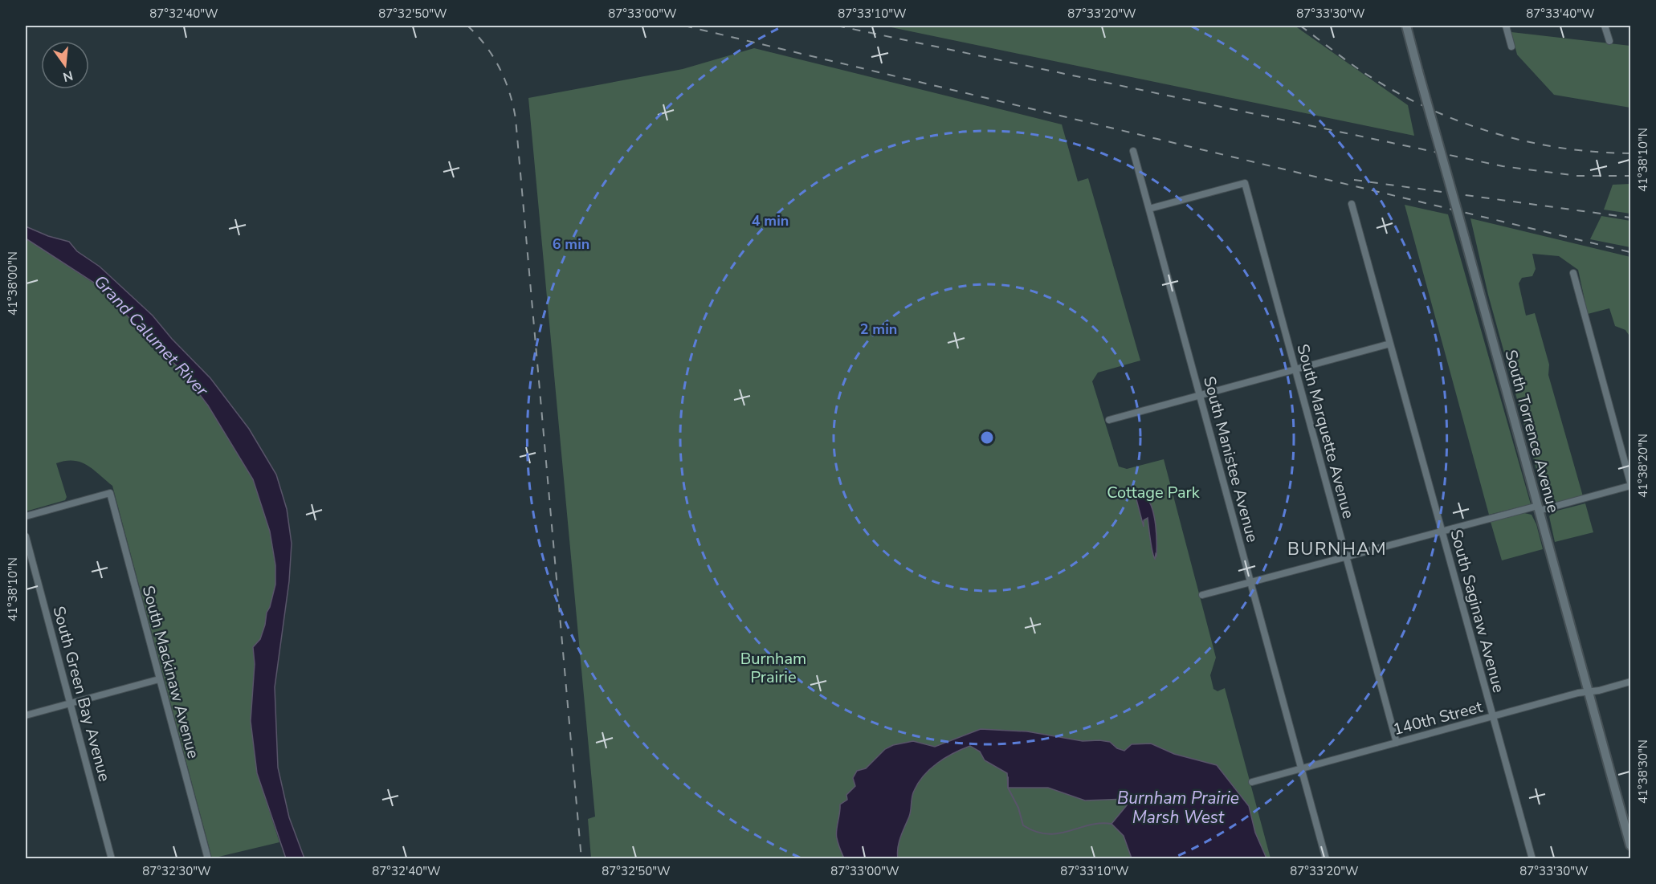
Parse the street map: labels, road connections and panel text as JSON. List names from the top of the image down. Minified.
{"streets":{"main road":["South Torrence Avenue"],"street":["South Marquette Avenue","South Manistee Avenue","South Saginaw Avenue","South Mackinaw Avenue","South Green Bay Avenue","140th Street"]},"crossings":[["South Marquette Avenue","South Manistee Avenue"],["South Marquette Avenue","140th Street"],["South Torrence Avenue","140th Street"],["South Manistee Avenue","140th Street"],["South Saginaw Avenue","140th Street"]],"districts":["BURNHAM"],"water":["Grand Calumet River","Burnham Prairie Marsh West"],"parks":["Cottage Park","Burnham Prairie"],"north":"bottom","coordinates":["87°32'40\"W","87°32'50\"W","87°33'00\"W","87°33'10\"W","87°33'20\"W","87°33'30\"W","87°33'40\"W","41°38'10\"N","41°38'00\"N","41°38'20\"N","41°38'30\"N","87°32'30\"W"],"rings":["4 min","6 min","2 min"]}
